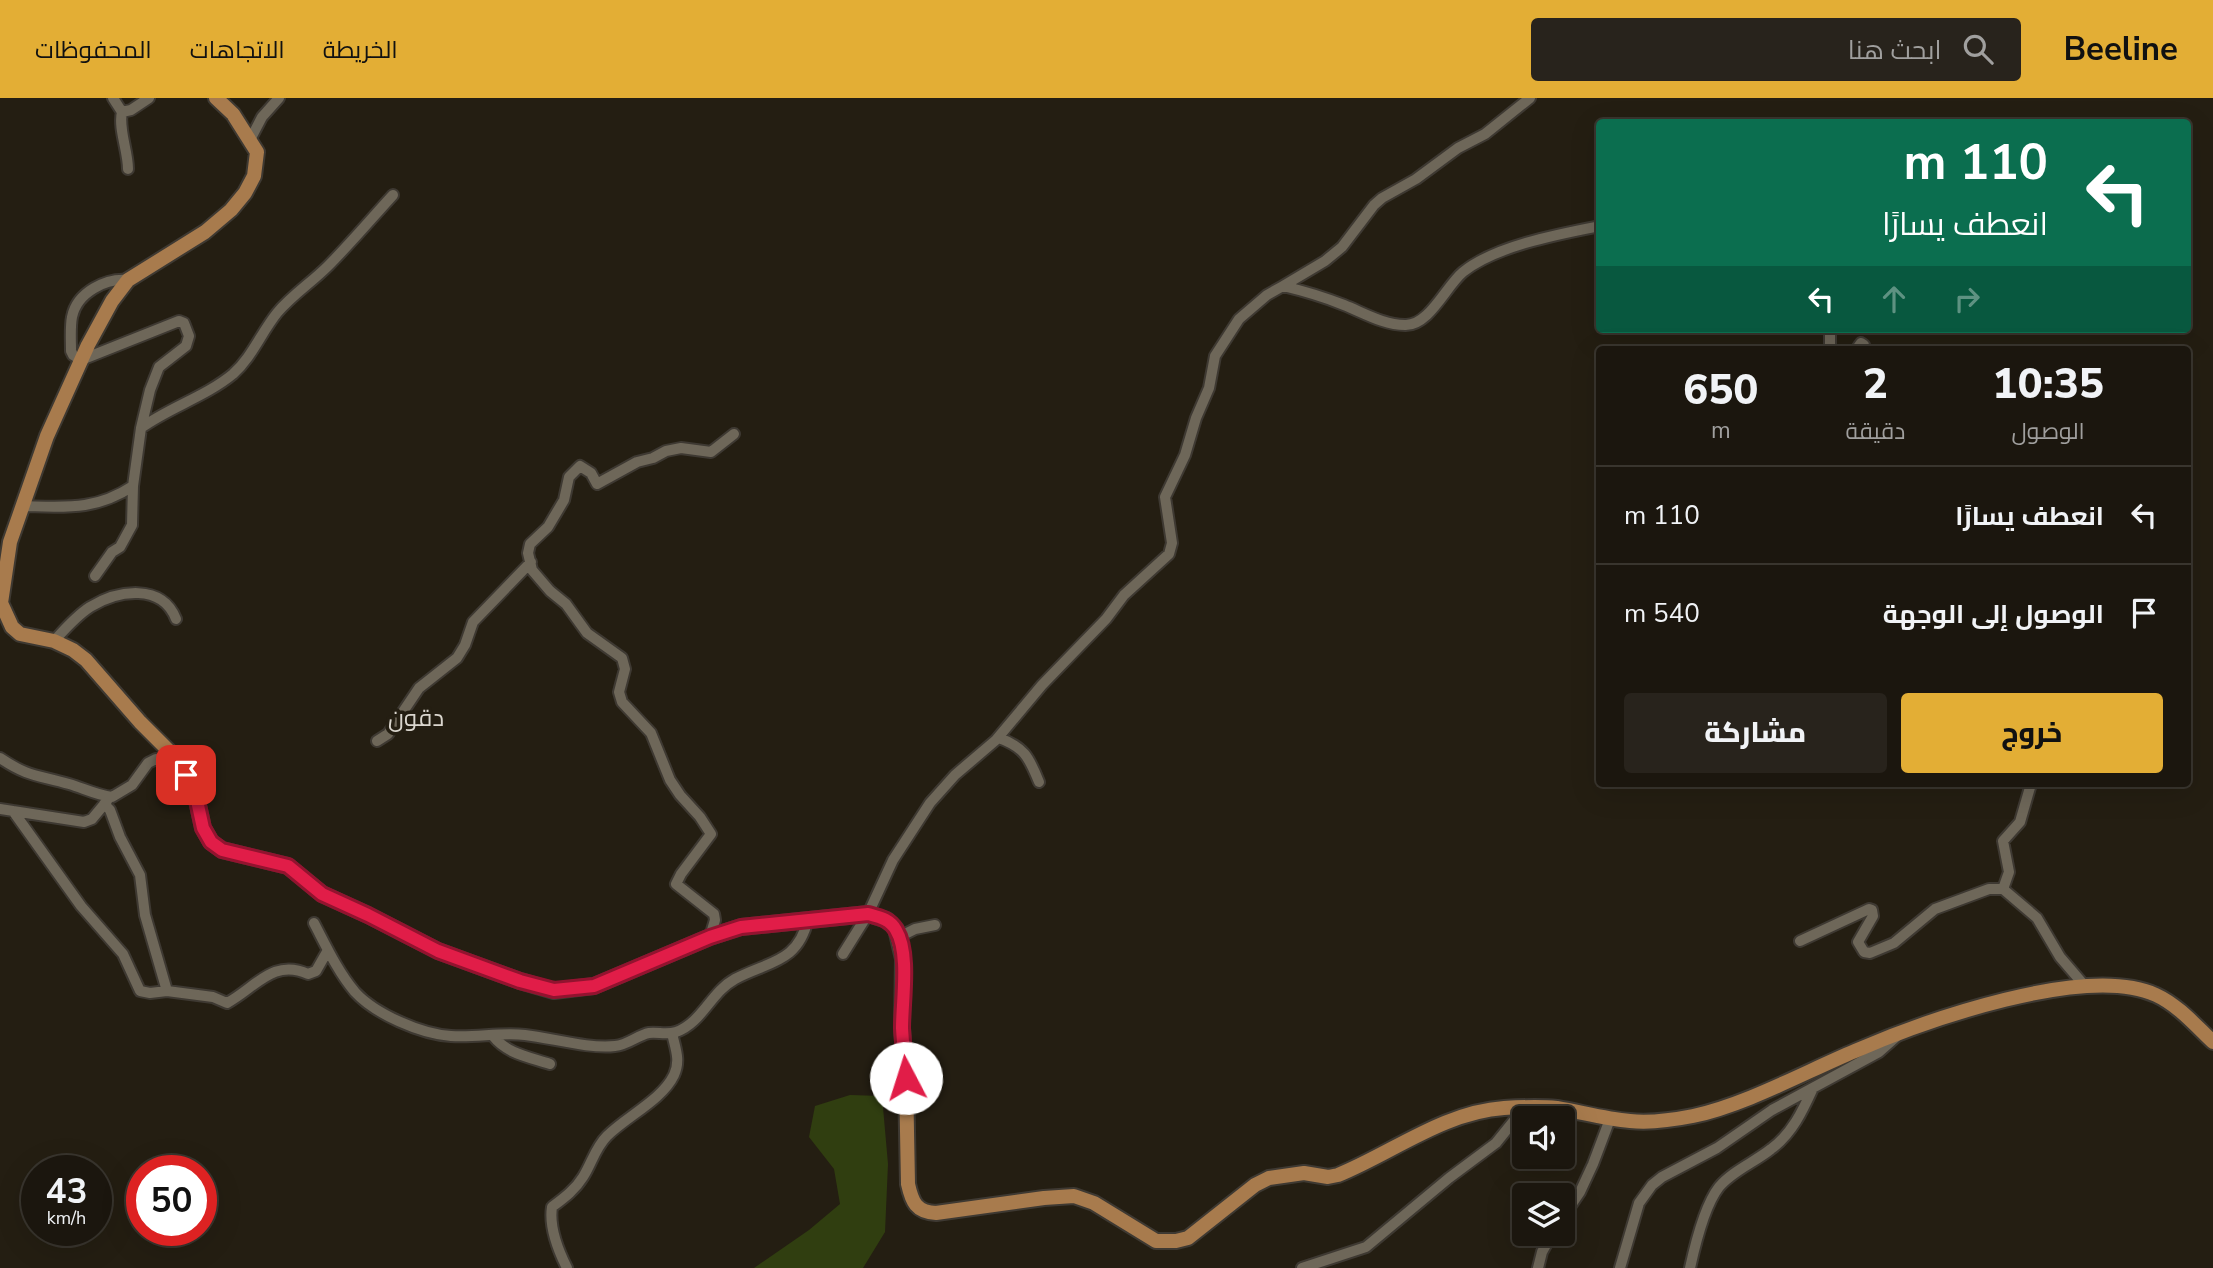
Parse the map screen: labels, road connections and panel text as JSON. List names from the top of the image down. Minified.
{"districts":["دقون"],"page":{"header":"Beeline","search":"ابحث هنا","nav":["الخريطة","الاتجاهات","المحفوظات"],"turn":["110 m","انعطف يسارًا"],"eta":["10:35","الوصول","2","دقيقة","650","m"],"list":[{"name":"انعطف يسارًا","value":"110 m"},{"name":"الوصول إلى الوجهة","value":"540 m"}],"buttons":["خروج","مشاركة"],"speed":"43 km/h","limit":"50"}}
